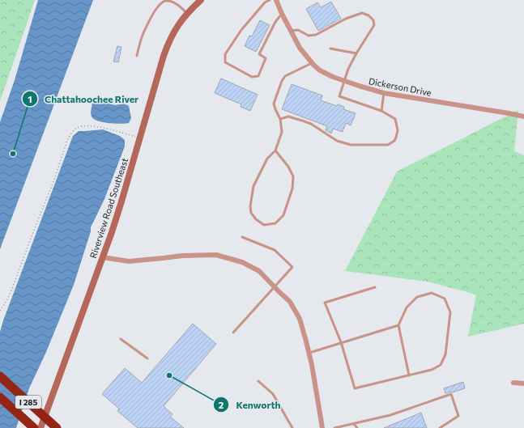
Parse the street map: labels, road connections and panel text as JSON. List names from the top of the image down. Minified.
{"streets":{"highway":["I 285"],"street":["Dickerson Drive","Riverview Road Southeast"]},"places":["Chattahoochee River","Kenworth"]}
